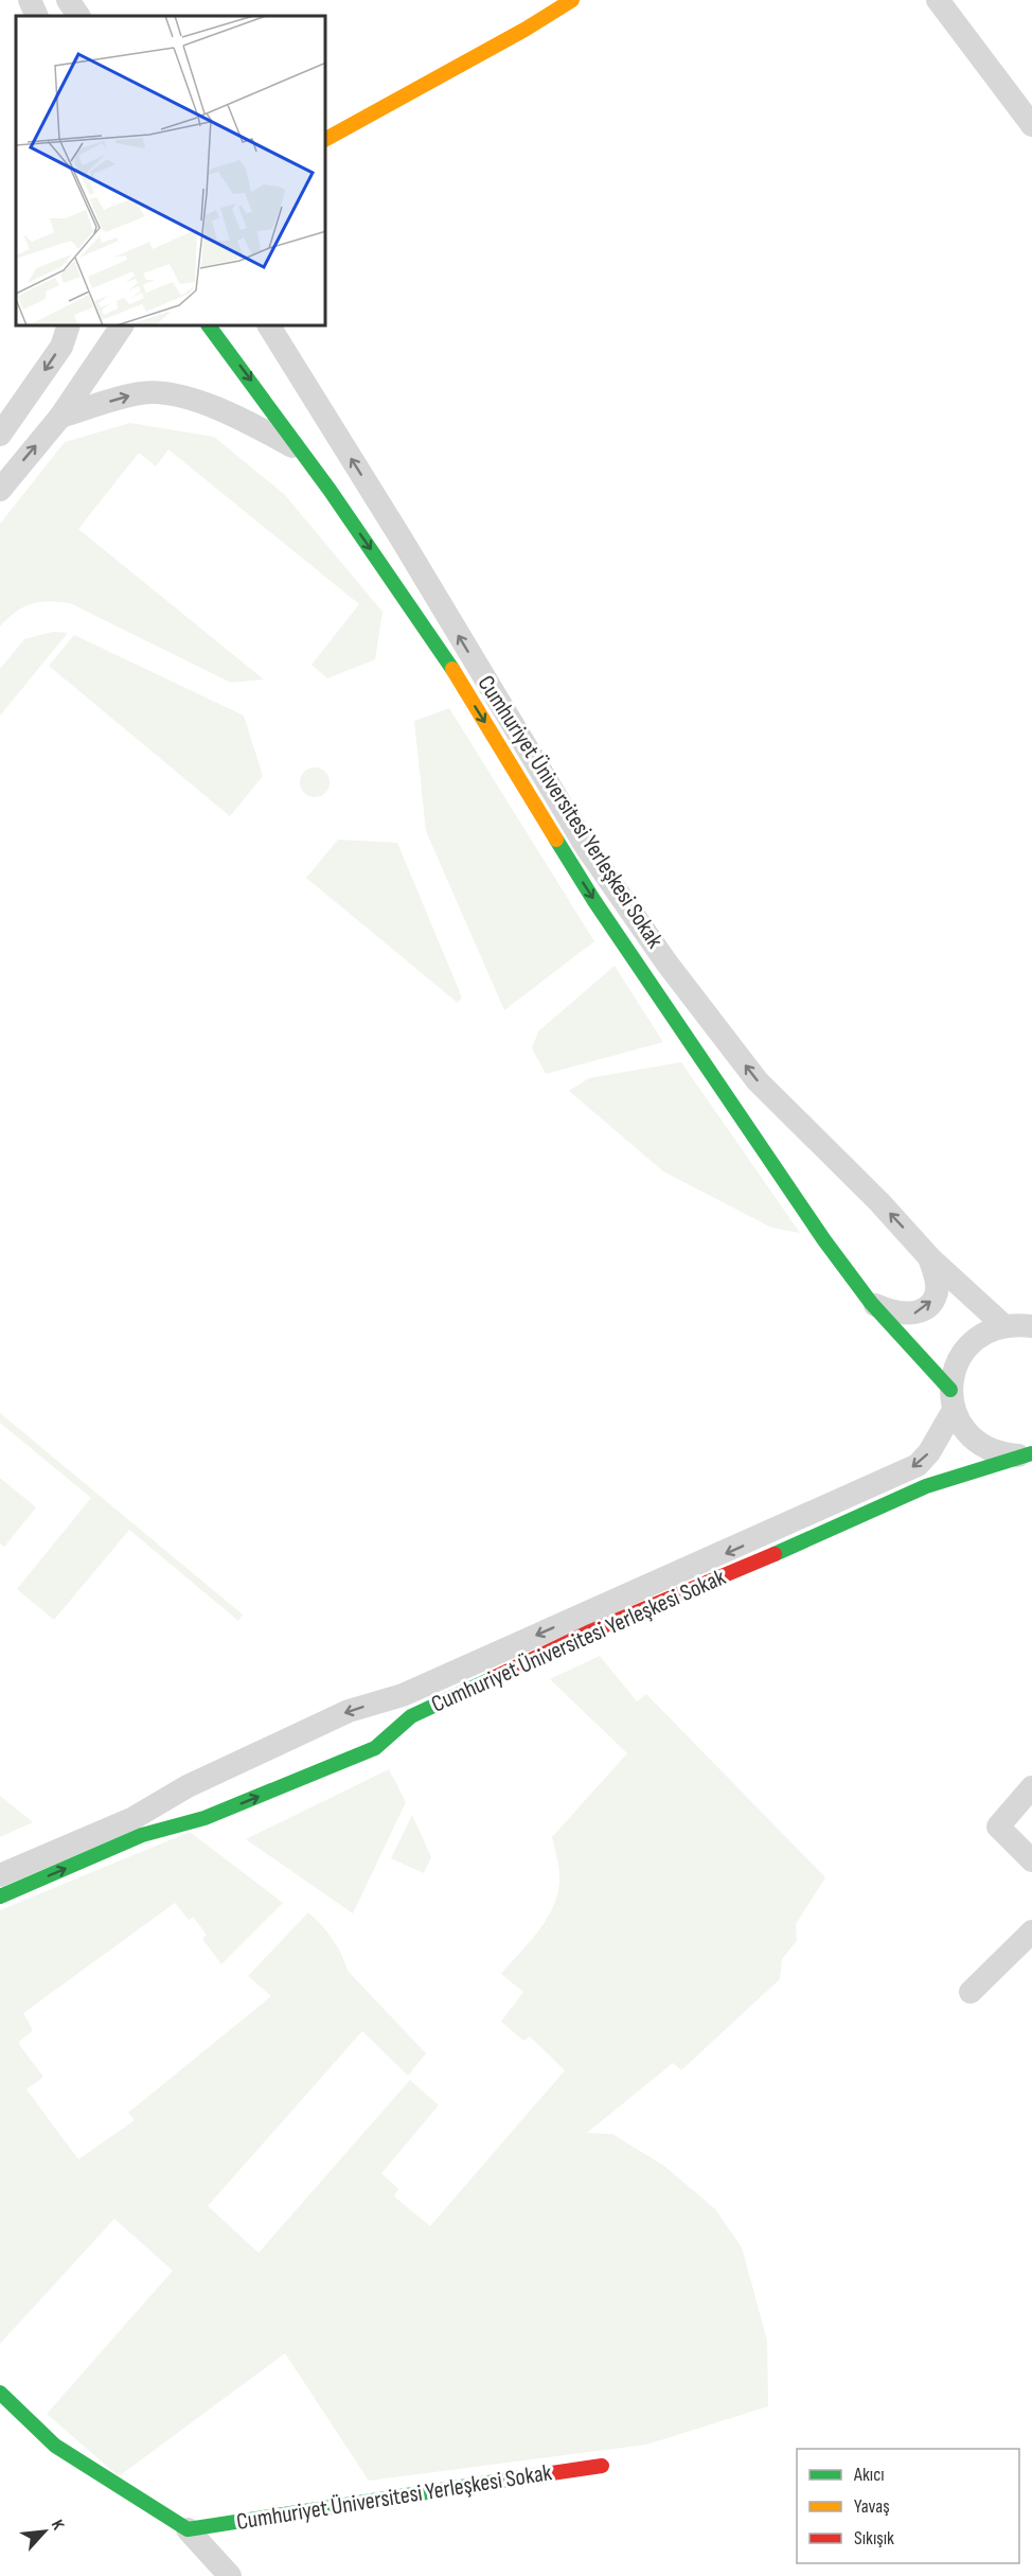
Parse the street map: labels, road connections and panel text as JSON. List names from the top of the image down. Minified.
{"streets":{"street":["Cumhuriyet Üniversitesi Yerleşkesi Sokak"]},"legend":["Akıcı","Yavaş","Sıkışık"],"north":"top right"}
